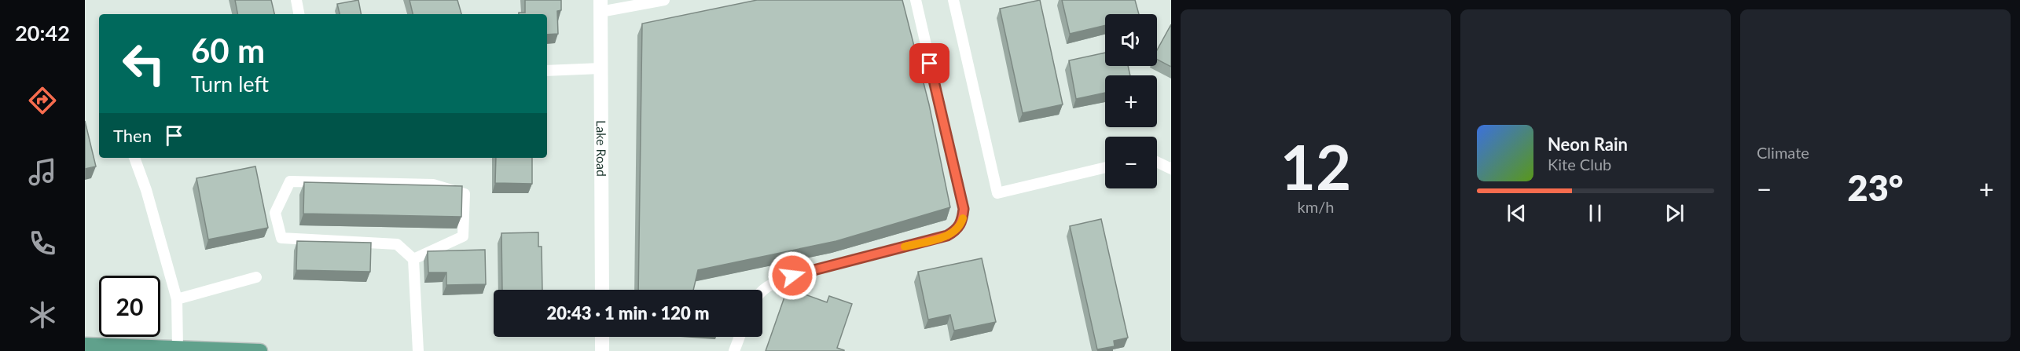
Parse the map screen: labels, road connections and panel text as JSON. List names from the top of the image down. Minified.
{"streets":{"street":["Lake Road"]},"page":{"tabs":"20:42","tile":[["12","km/h"],"Climate"],"map_buttons":["+","−"],"turn":["60 m","Turn left"],"then":"Then","song":["Neon Rain","Kite Club"],"heat":["−","23°","+"],"limit":"20","trip":"20:43 · 1 min · 120 m"}}
